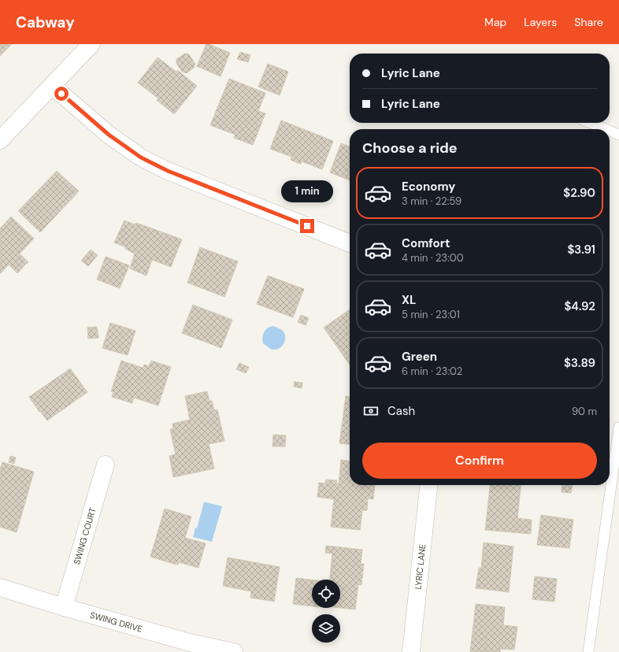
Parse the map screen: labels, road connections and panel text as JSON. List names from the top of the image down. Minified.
{"streets":{"street":["SWING COURT","LYRIC LANE","SWING DRIVE"]},"crossings":[["SWING COURT","SWING DRIVE"]],"page":{"header":"Cabway","nav":["Map","Layers","Share"],"banner":["Lyric Lane","Lyric Lane"],"heading":"Choose a ride","list":[{"name":"Economy","note":"3 min · 22:59","value":"$2.90"},{"name":"Comfort","note":"4 min · 23:00","value":"$3.91"},{"name":"XL","note":"5 min · 23:01","value":"$4.92"},{"name":"Green","note":"6 min · 23:02","value":"$3.89"}],"bubble":"1 min","pay":["Cash","90 m"],"buttons":"Confirm"}}
